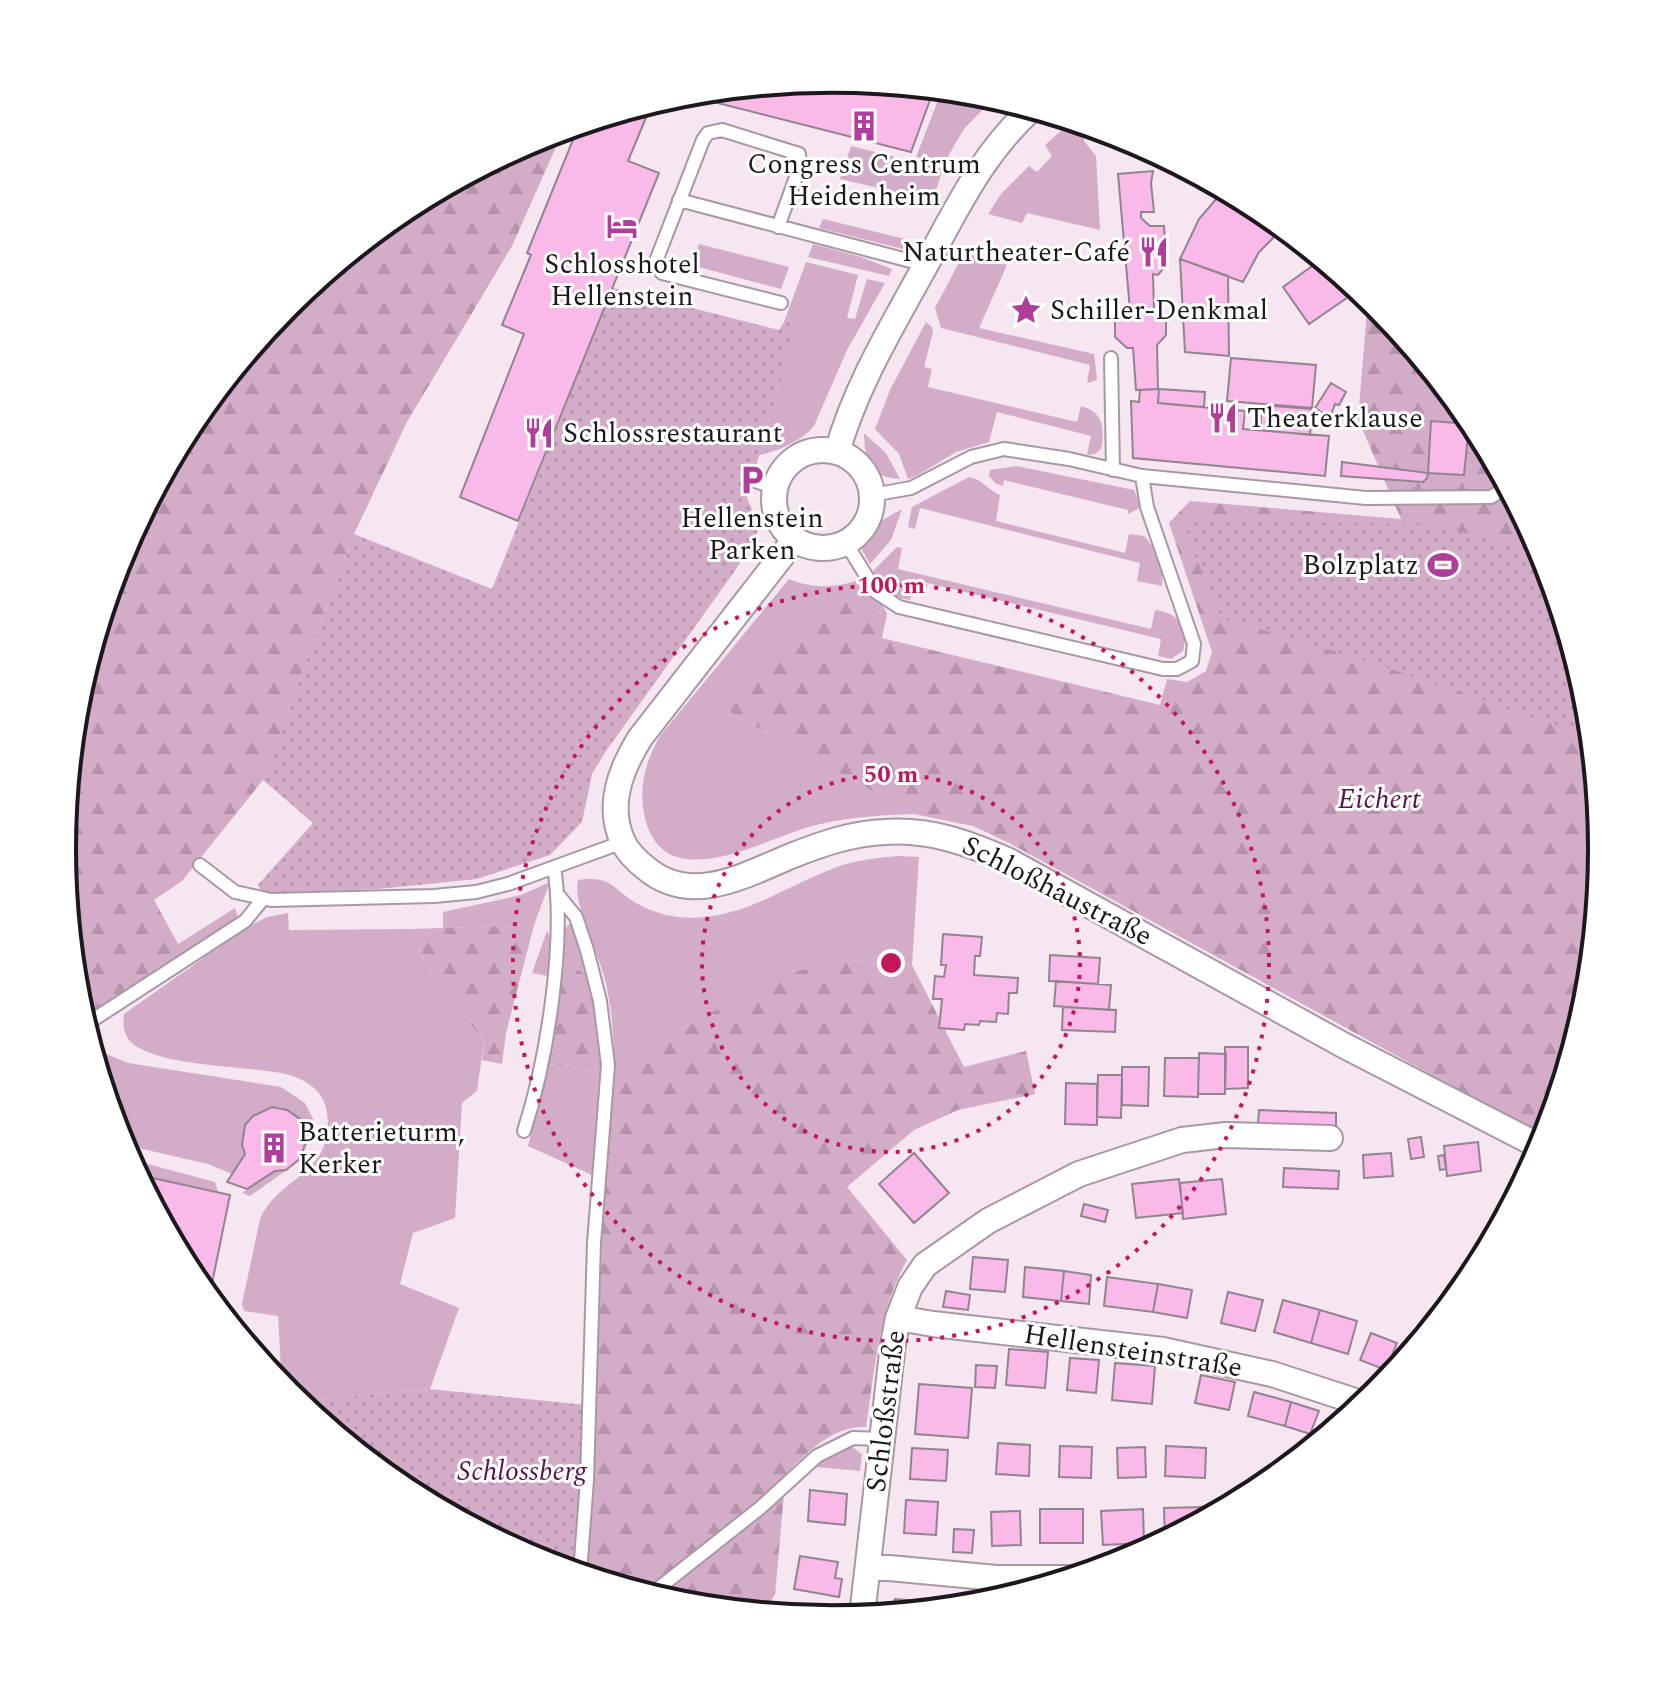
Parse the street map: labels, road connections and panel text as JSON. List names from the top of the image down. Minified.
{"streets":{"street":["Schloßhaustraße","Hellensteinstraße","Schloßstraße"]},"crossings":[["Hellensteinstraße","Schloßstraße"]],"parks":["Eichert","Schlossberg"],"places":{"building":["Congress Centrum Heidenheim","Batterieturm, Kerker"],"hotel":["Schlosshotel Hellenstein"],"restaurant":["Naturtheater-Café","Theaterklause","Schlossrestaurant"],"place":["Schiller-Denkmal"],"parking":["Hellenstein Parken"],"sports":["Bolzplatz"]},"rings":["100 m","50 m"]}
